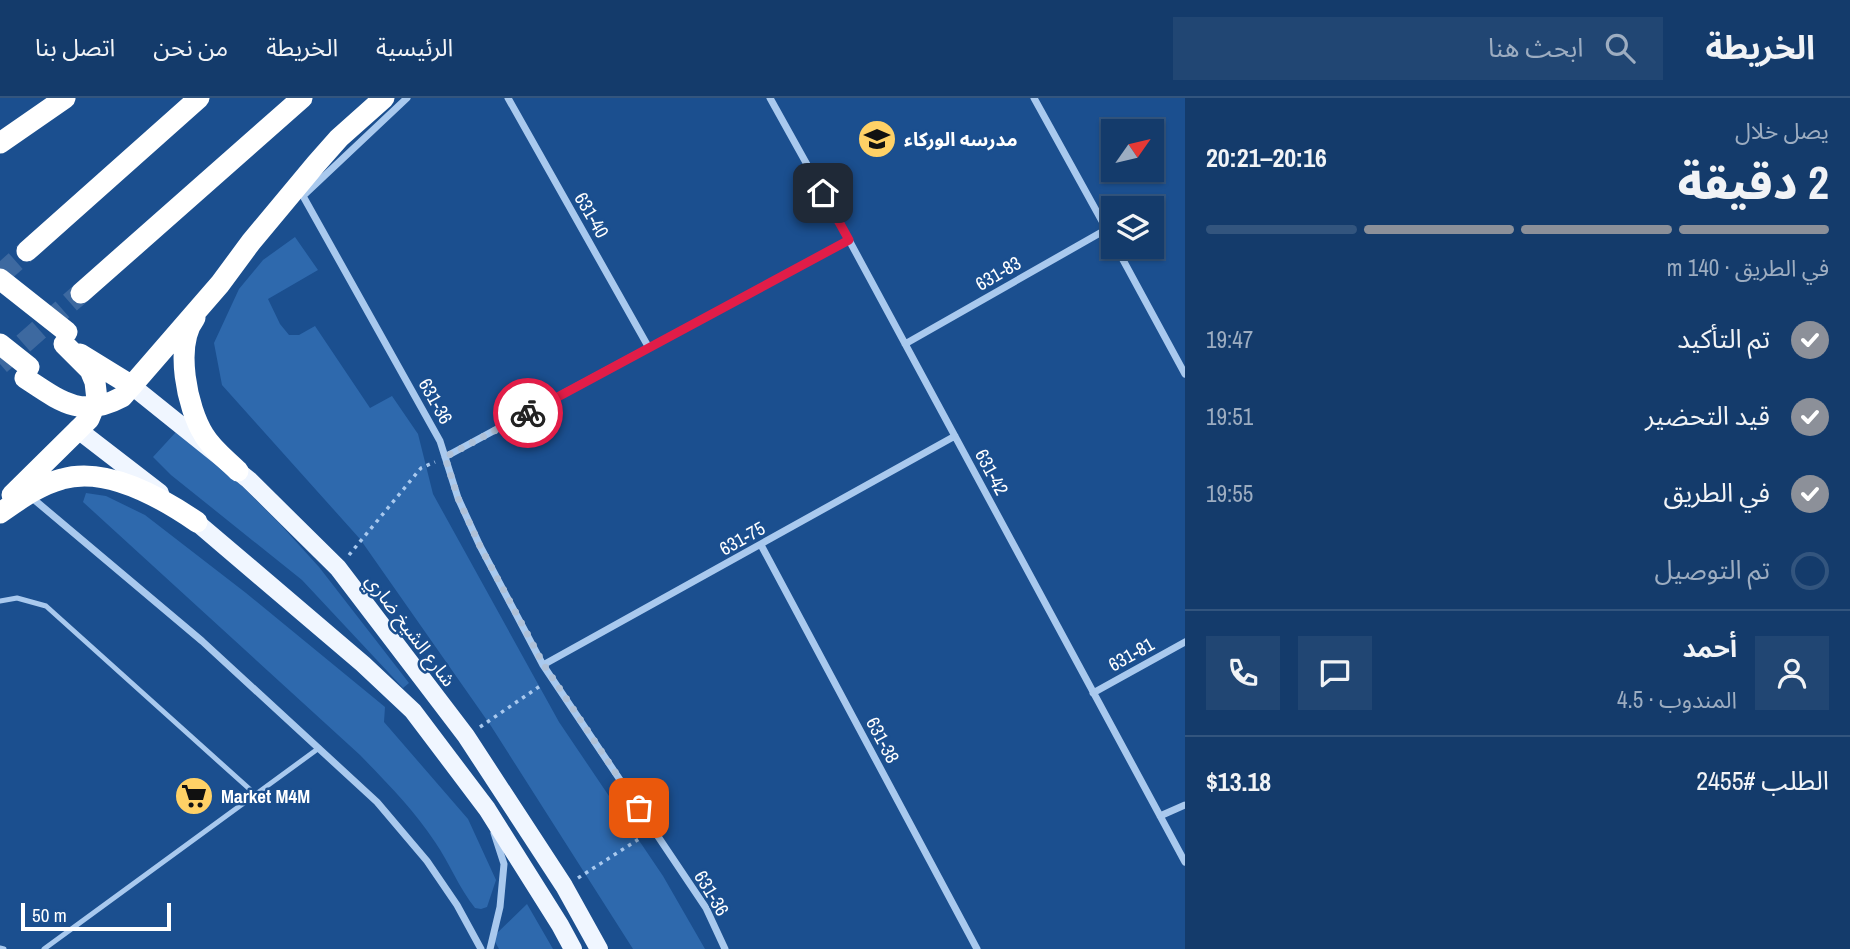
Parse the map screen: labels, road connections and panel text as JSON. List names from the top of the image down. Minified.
{"streets":{"main road":["شارع الشيخ ضاري"],"street":["631-40","631-83","631-36","631-42","631-75","631-81","631-38"]},"crossings":[["631-83","631-42"],["631-36","631-75"],["631-42","631-75"],["631-42","631-81"],["631-75","631-38"]],"places":{"school or university":["مدرسه الوركاء"],"supermarket":["Market M4M"]},"scale_bar":"50 m","north":"top right","page":{"header":"الخريطة","search":"ابحث هنا","nav":["الرئيسية","الخريطة","من نحن","اتصل بنا"],"heading":["2 دقيقة","يصل خلال","20:16–20:21"],"panel":["أحمد","المندوب · 4.5","الطلب #2455","$13.18"],"bar":"في الطريق · 140 m","list":[["تم التأكيد","19:47"],["قيد التحضير","19:51"],["في الطريق","19:55"],"تم التوصيل"],"scale":"50 m"}}
